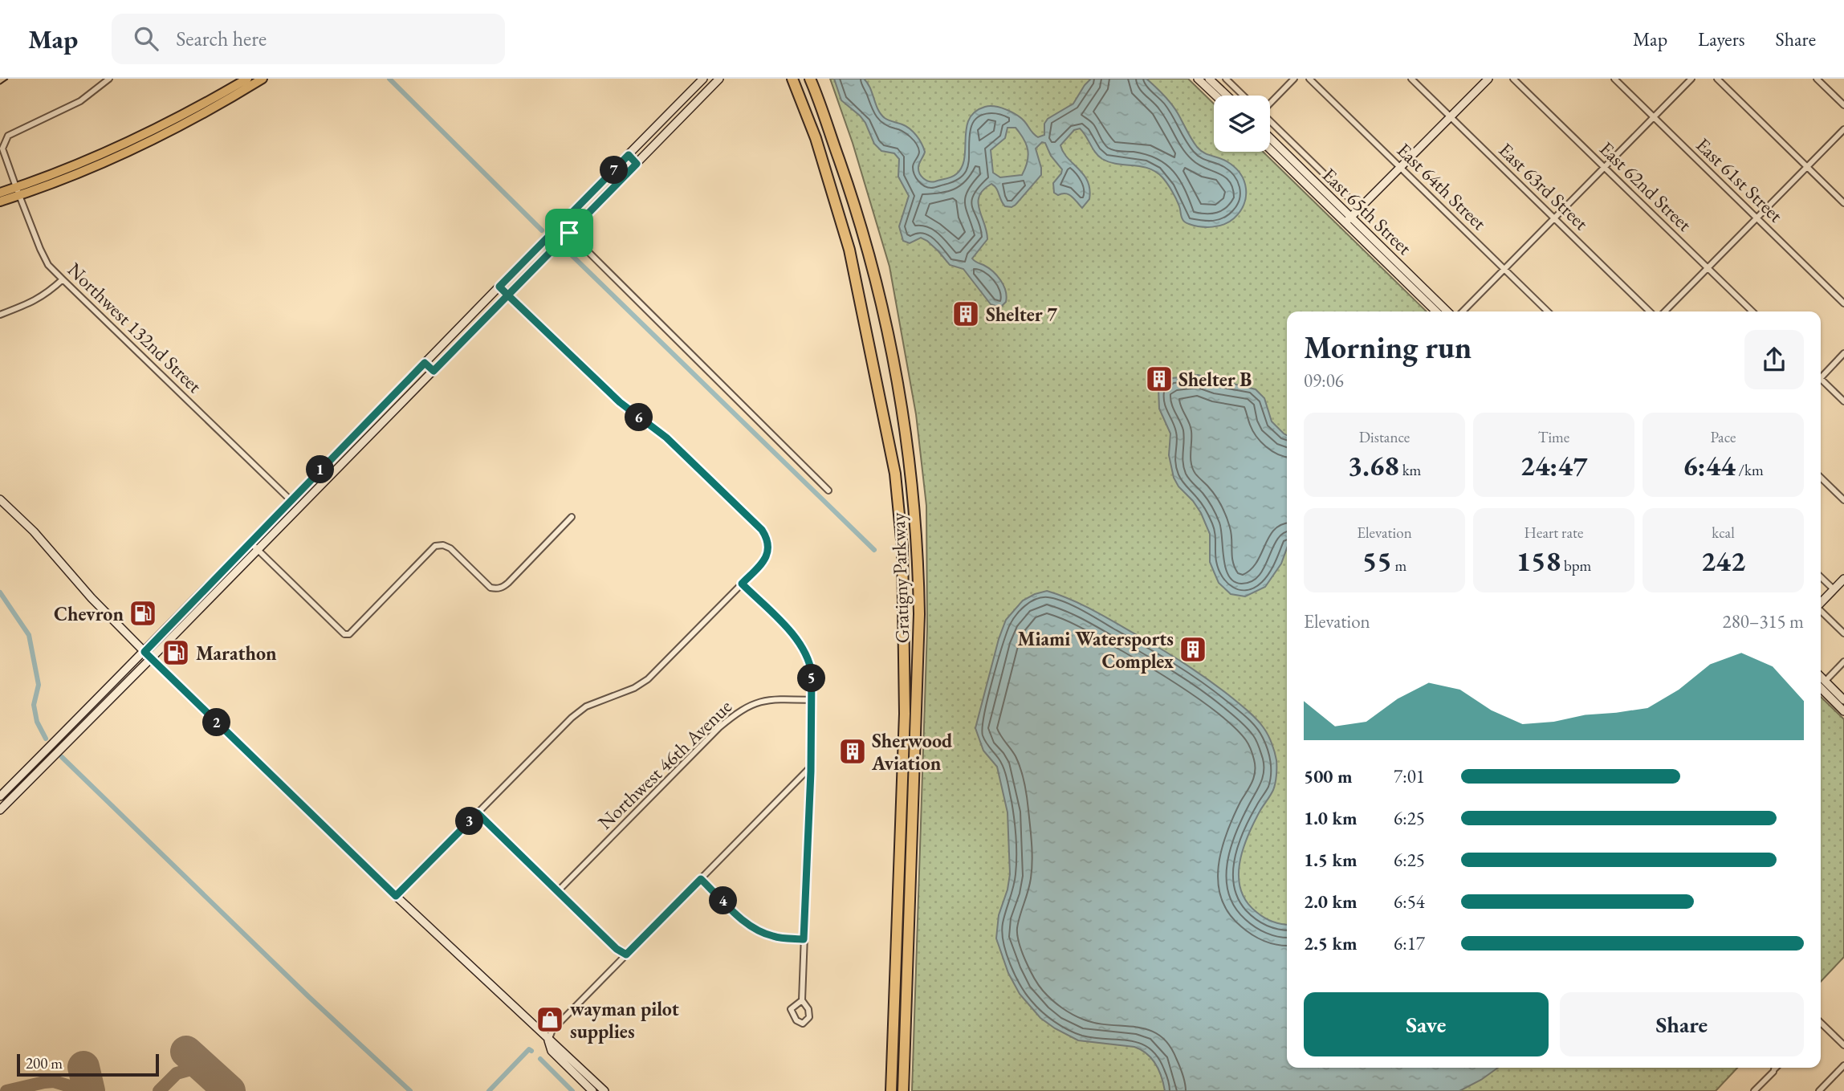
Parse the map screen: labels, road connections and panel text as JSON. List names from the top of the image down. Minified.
{"streets":{"highway":["Gratigny Parkway"],"main road":["East 65th Street"],"street":["East 61st Street","East 64th Street","East 63rd Street","East 62nd Street","Northwest 132nd Street","Northwest 46th Avenue"]},"places":{"building":["Shelter 7","Shelter B","Miami Watersports Complex","Sherwood Aviation"],"fuel station":["Chevron","Marathon"],"shop":["wayman pilot supplies"]},"scale_bar":"200 m","page":{"header":"Map","search":"Search here","nav":["Map","Layers","Share"],"pins":["7","6","1","5","2","3","4"],"heading":["Morning run","09:06"],"stats":[["Distance","3.68 km"],["Time","24:47"],["Pace","6:44 /km"],["Elevation","55 m"],["Heart rate","158 bpm"],["kcal","242"]],"chart":["Elevation","280–315 m"],"list":[{"name":"500 m","note":"7:01"},{"name":"1.0 km","note":"6:25"},{"name":"1.5 km","note":"6:25"},{"name":"2.0 km","note":"6:54"},{"name":"2.5 km","note":"6:17"}],"buttons":["Save","Share"],"scale":"200 m"}}
